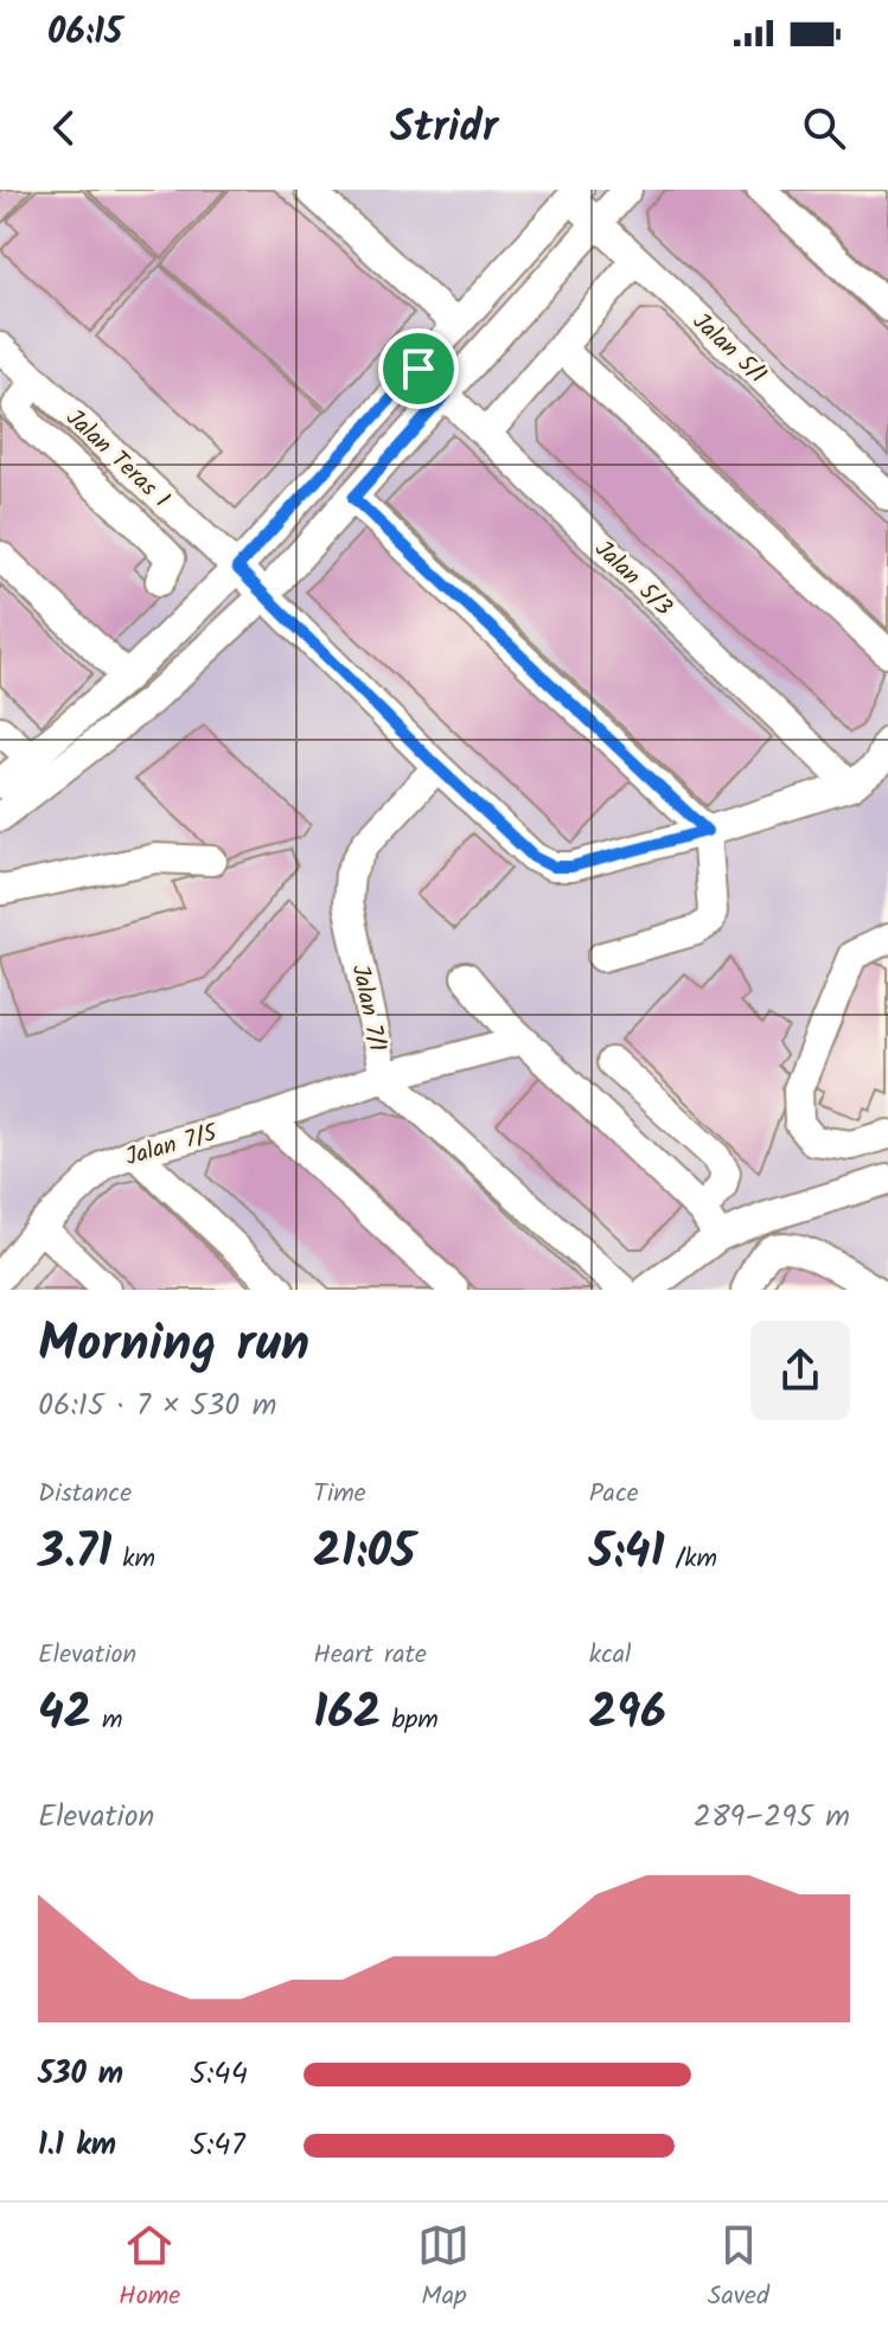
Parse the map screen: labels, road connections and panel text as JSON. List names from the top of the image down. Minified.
{"streets":{"street":["Jalan 5/1","Jalan Teras 1","Jalan 5/3","Jalan 7/1","Jalan 7/5"]},"crossings":[["Jalan Teras 1","Jalan 7/1"],["Jalan 7/1","Jalan 7/5"]],"page":{"status":"06:15","header":"Stridr","heading":["Morning run","06:15 · 7 × 530 m"],"stats":[["Distance","3.71 km"],["Time","21:05"],["Pace","5:41 /km"],["Elevation","42 m"],["Heart rate","162 bpm"],["kcal","296"]],"chart":["Elevation","289–295 m"],"list":[{"name":"530 m","note":"5:44"},{"name":"1.1 km","note":"5:47"}],"tabs":["Home","Map","Saved"]}}
